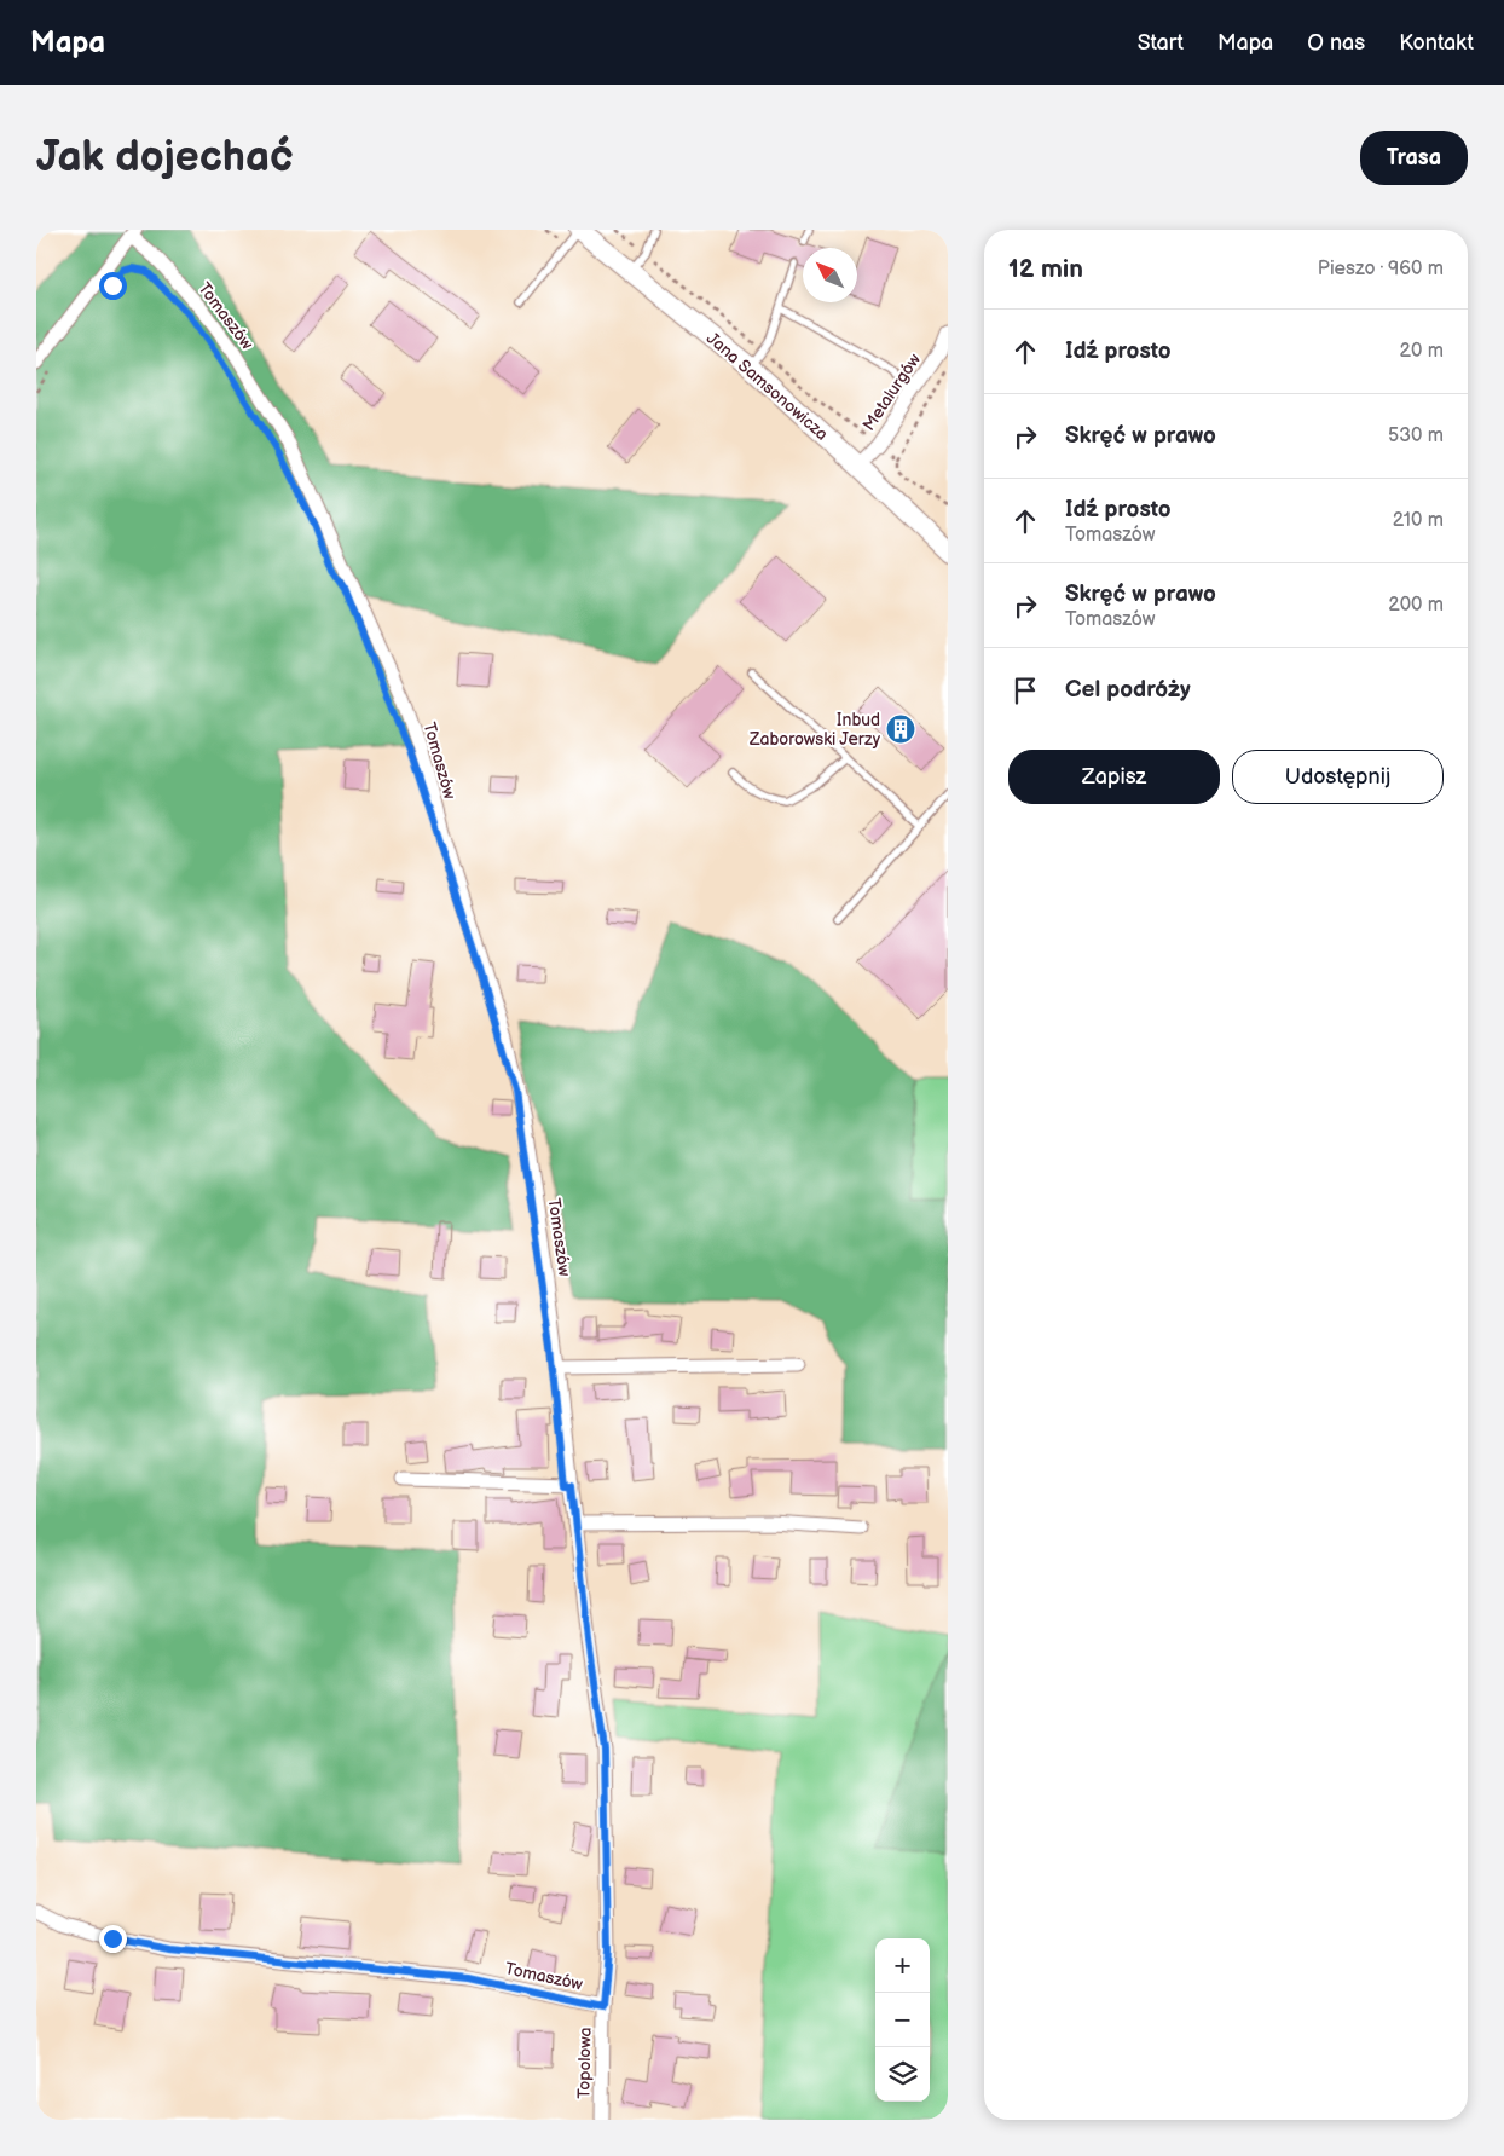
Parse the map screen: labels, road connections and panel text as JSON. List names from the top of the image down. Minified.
{"streets":{"main road":["Jana Samsonowicza"],"street":["Tomaszów","Metalurgów","Topolowa"]},"crossings":[["Tomaszów","Topolowa"],["Jana Samsonowicza","Metalurgów"]],"places":{"building":["Inbud Zaborowski Jerzy"]},"north":"top left","page":{"header":"Mapa","nav":["Start","Mapa","O nas","Kontakt"],"buttons":["Trasa",["Zapisz","Udostępnij"]],"title":"Jak dojechać","heading":["12 min","Pieszo · 960 m"],"list":[["Idź prosto","20 m"],["Skręć w prawo","530 m"],["Idź prosto","Tomaszów","210 m"],["Skręć w prawo","Tomaszów","200 m"],"Cel podróży"],"map_buttons":["+","−"]}}
